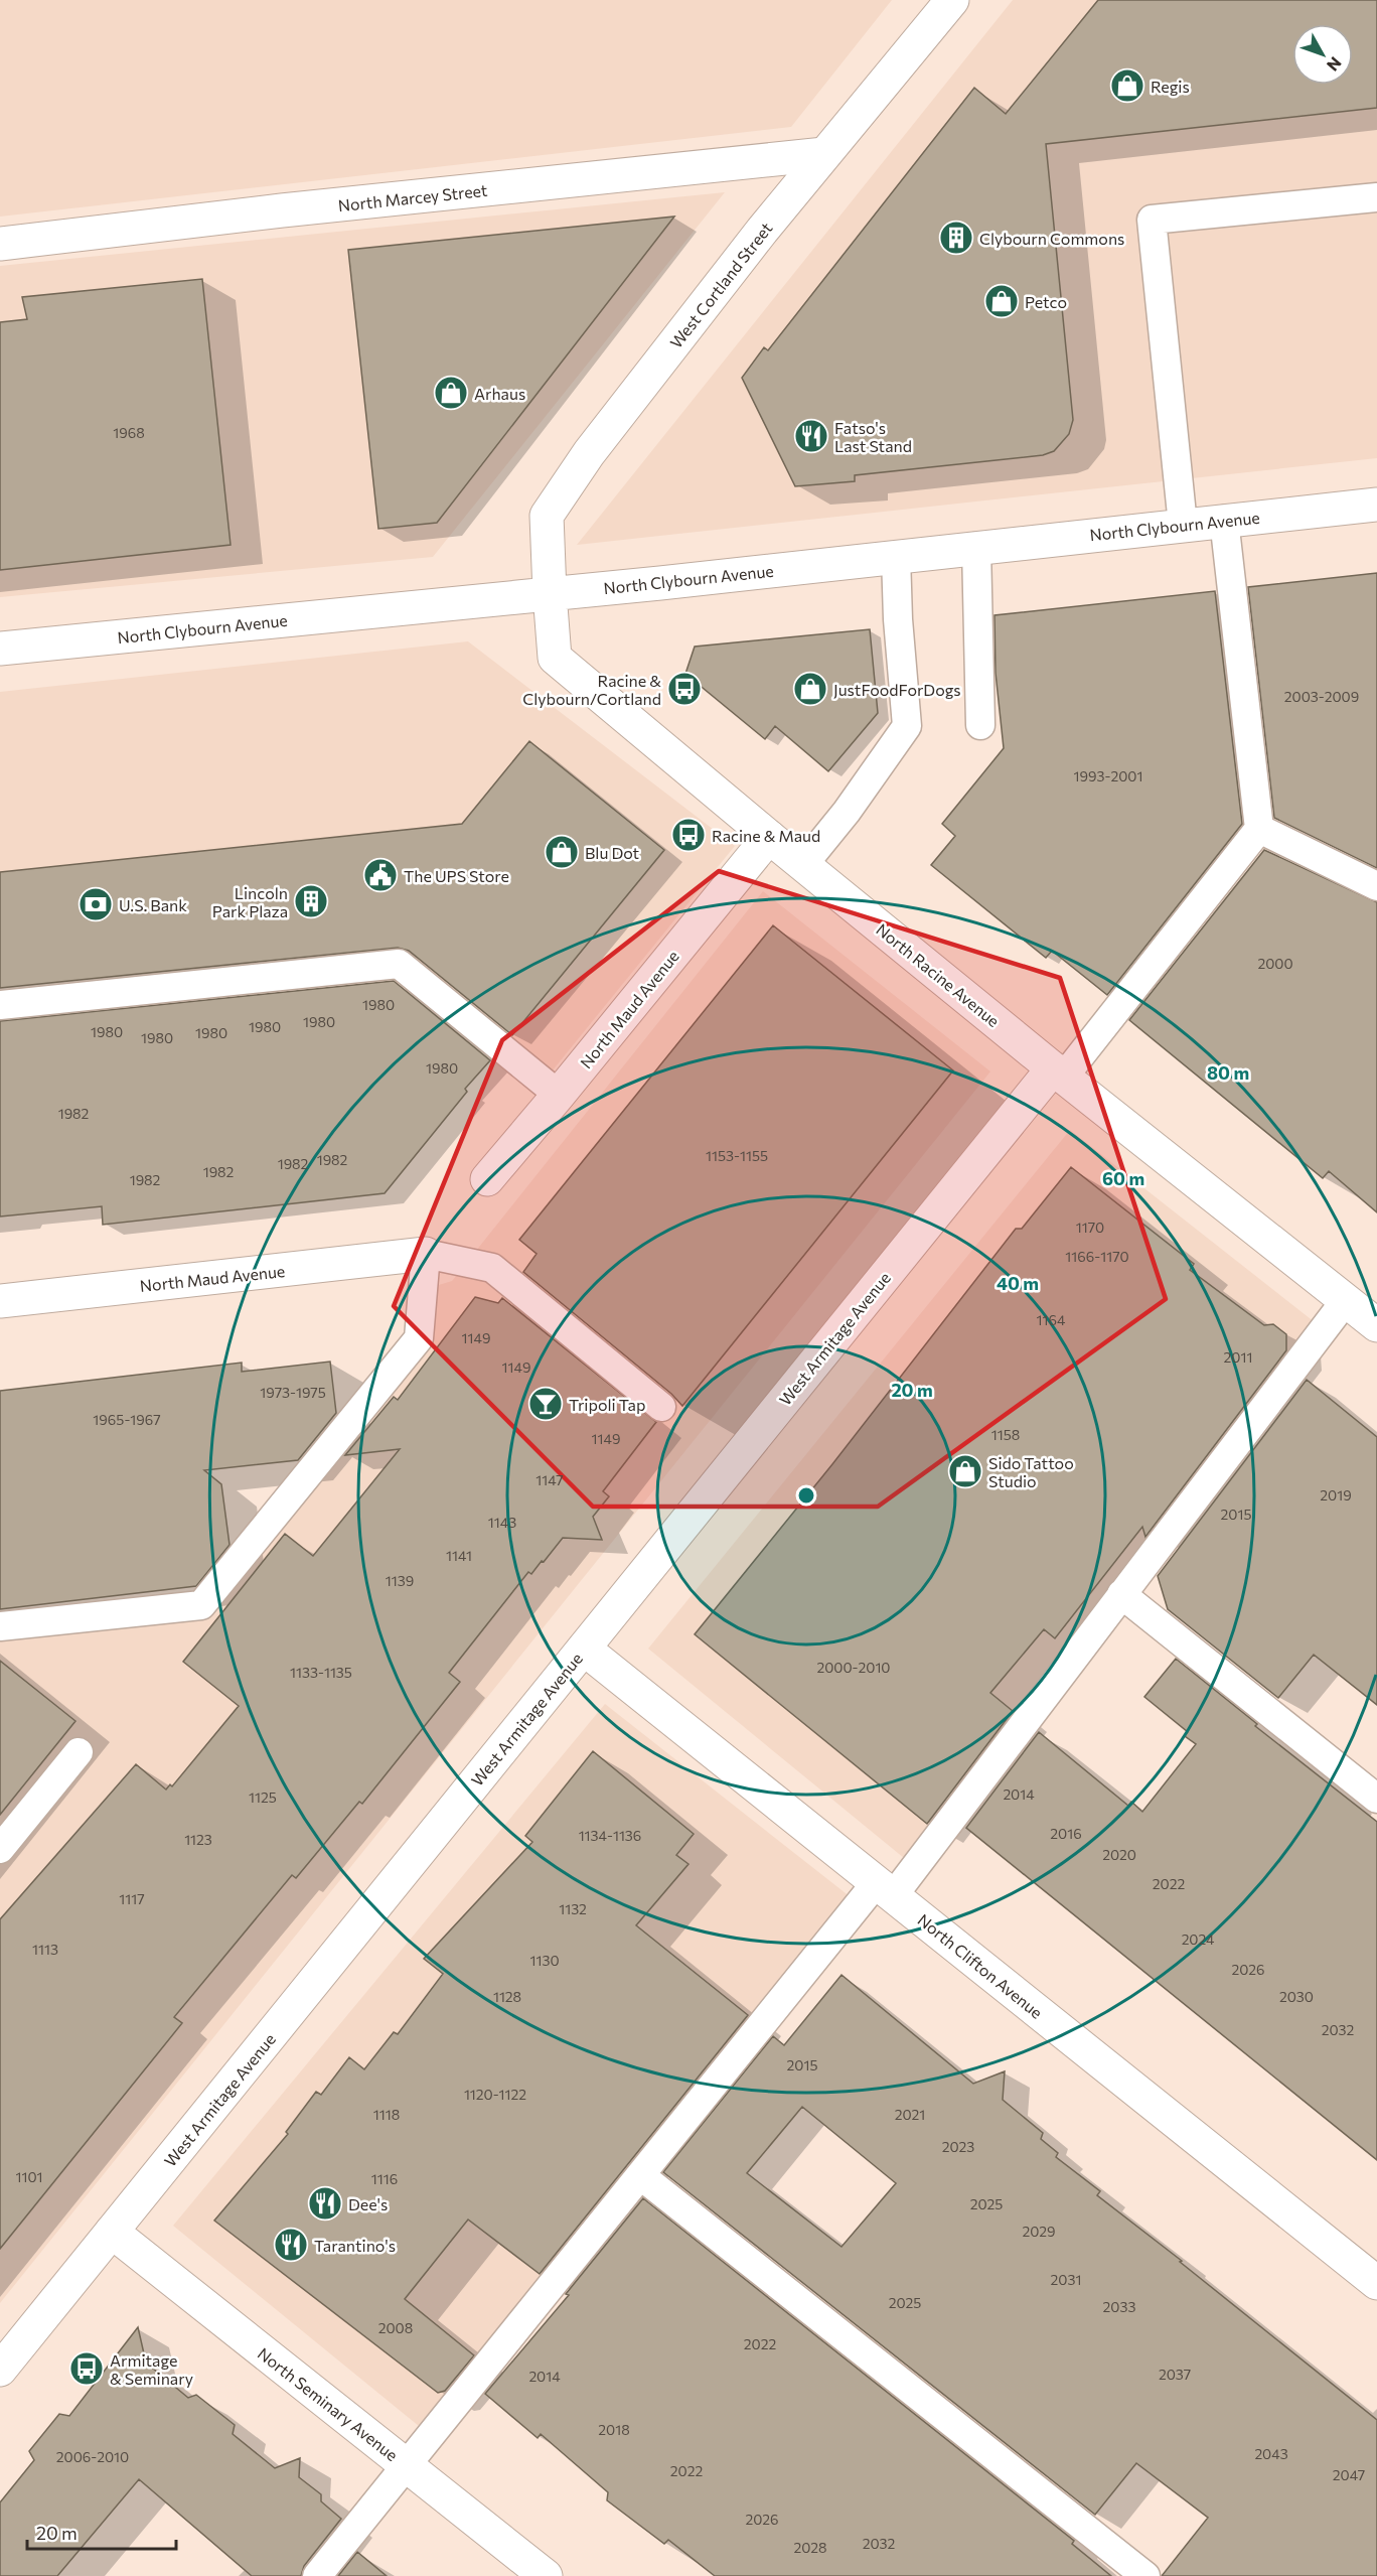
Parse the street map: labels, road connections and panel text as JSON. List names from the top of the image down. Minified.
{"streets":{"main road":["North Marcey Street","West Cortland Street","North Clybourn Avenue","North Racine Avenue","North Maud Avenue","West Armitage Avenue","North Clifton Avenue","North Seminary Avenue"]},"crossings":[["North Marcey Street","West Cortland Street"],["West Cortland Street","North Clybourn Avenue"],["West Cortland Street","North Racine Avenue"],["North Clybourn Avenue","North Racine Avenue"],["North Racine Avenue","North Maud Avenue"],["North Racine Avenue","West Armitage Avenue"],["West Armitage Avenue","North Clifton Avenue"],["West Armitage Avenue","North Seminary Avenue"]],"places":{"shop":["Regis","Petco","Arhaus","JustFoodForDogs","Blu Dot","Sido Tattoo Studio"],"building":["Clybourn Commons","Lincoln Park Plaza"],"restaurant":["Fatso's Last Stand","Dee's","Tarantino's"],"bus stop":["Racine & Clybourn/Cortland","Racine & Maud","Armitage & Seminary"],"public building":["The UPS Store"],"bank":["U.S. Bank"],"bar":["Tripoli Tap"]},"house_numbers":["1968","2003-2009","1993-2001","2000","1980","1980","1980","1980","1980","1980","1980","1982","1153-1155","1982","1982","1982","1982","1170","1166-1170","1164","1149","2011","1149","1973-1975","1965-1967","1158","1149","1147","2019","2015","1143","1141","1139","2000-2010","1133-1135","2014","1125","2016","1134-1136","1123","2020","2022","1117","1132","2024","1113","1130","2026","1128","2030","2032","2015","1120-1122","1118","2021","2023","1101","1116","2025","2029","2031","2025","2033","2008","2022","2037","2014","2018","2043","2006-2010","2022","2047","2026","2032","2028"],"scale_bar":"20 m","north":"bottom right","rings":["80 m","60 m","40 m","20 m"]}
